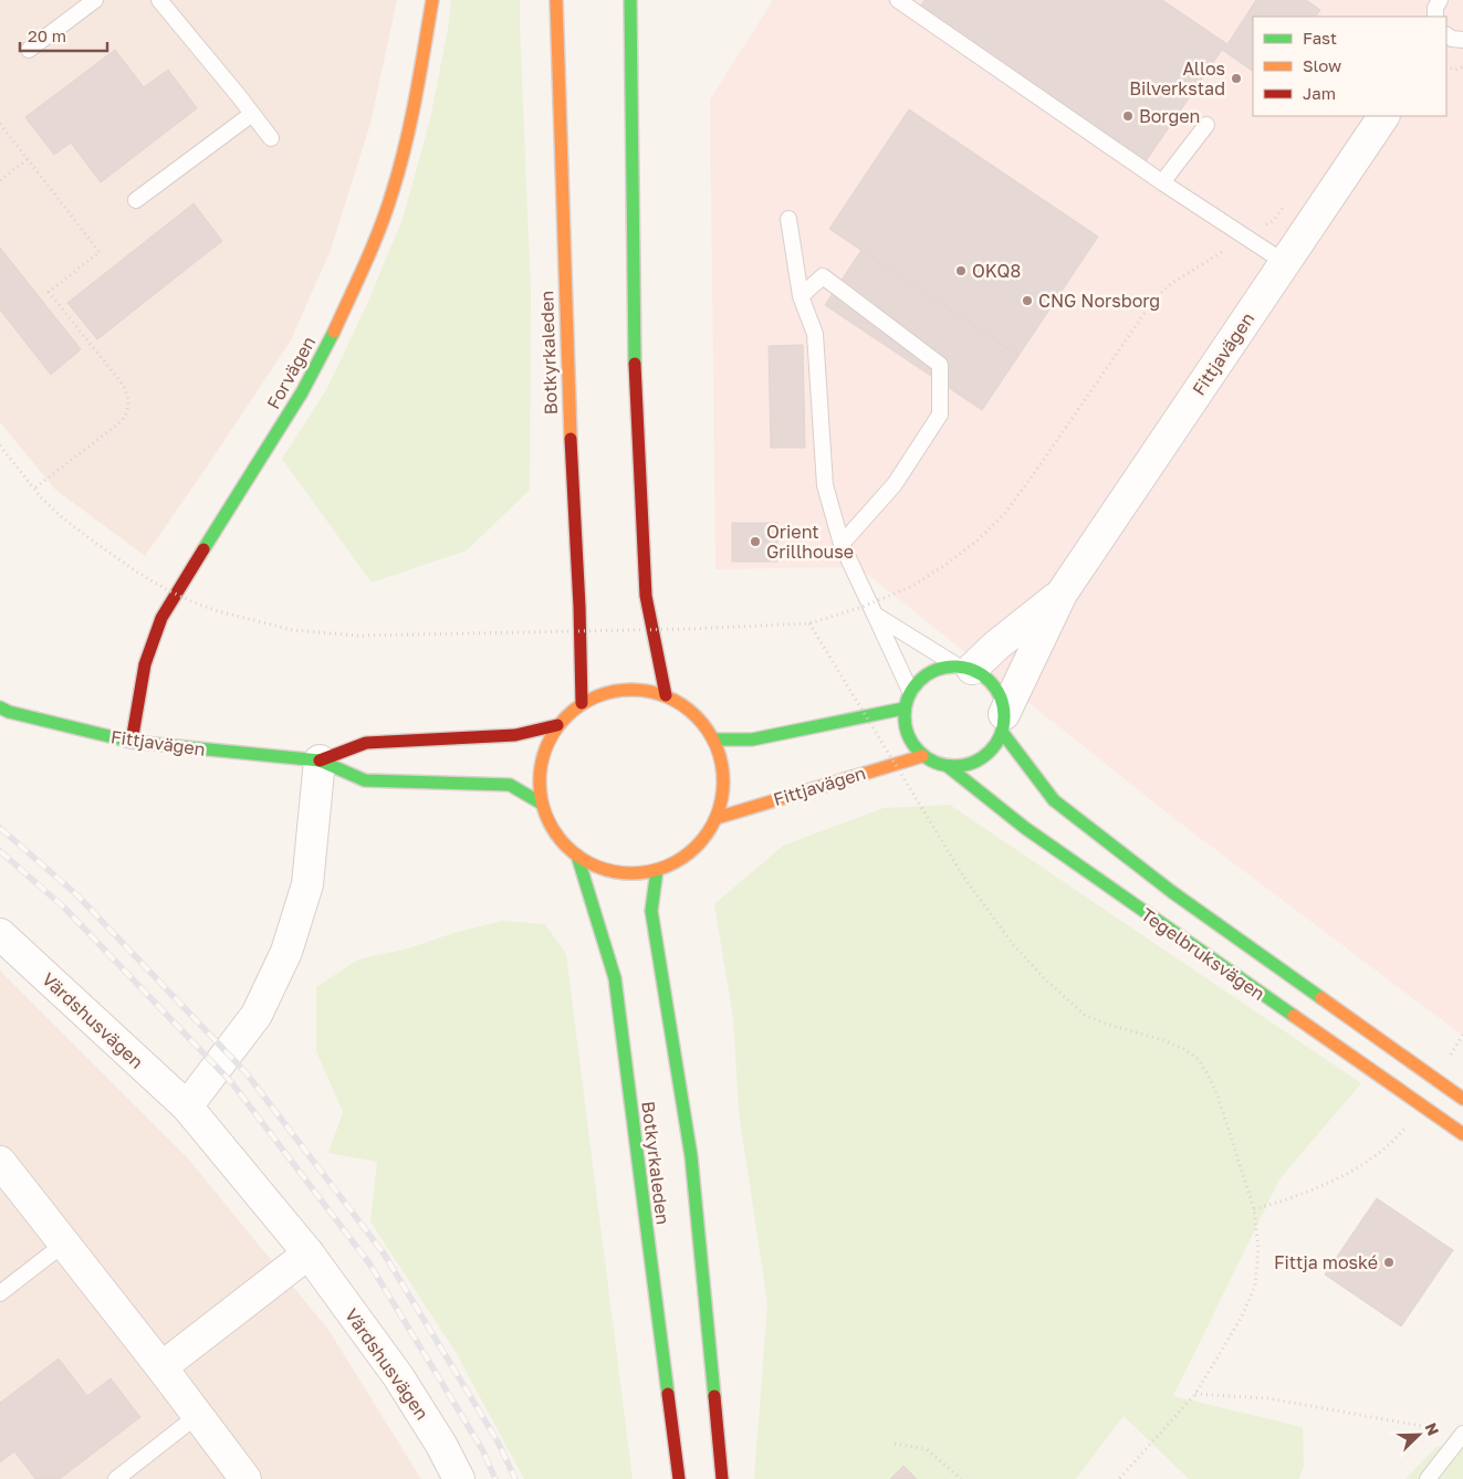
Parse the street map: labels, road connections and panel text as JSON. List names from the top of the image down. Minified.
{"streets":{"street":["Botkyrkaleden","Fittjavägen","Forvägen","Tegelbruksvägen","Värdshusvägen"]},"crossings":[["Botkyrkaleden","Fittjavägen"],["Fittjavägen","Forvägen"],["Fittjavägen","Tegelbruksvägen"]],"places":["Allos Bilverkstad","Borgen","OKQ8","CNG Norsborg","Orient Grillhouse","Fittja moské"],"legend":["Fast","Slow","Jam"],"scale_bar":"20 m","north":"top right"}
